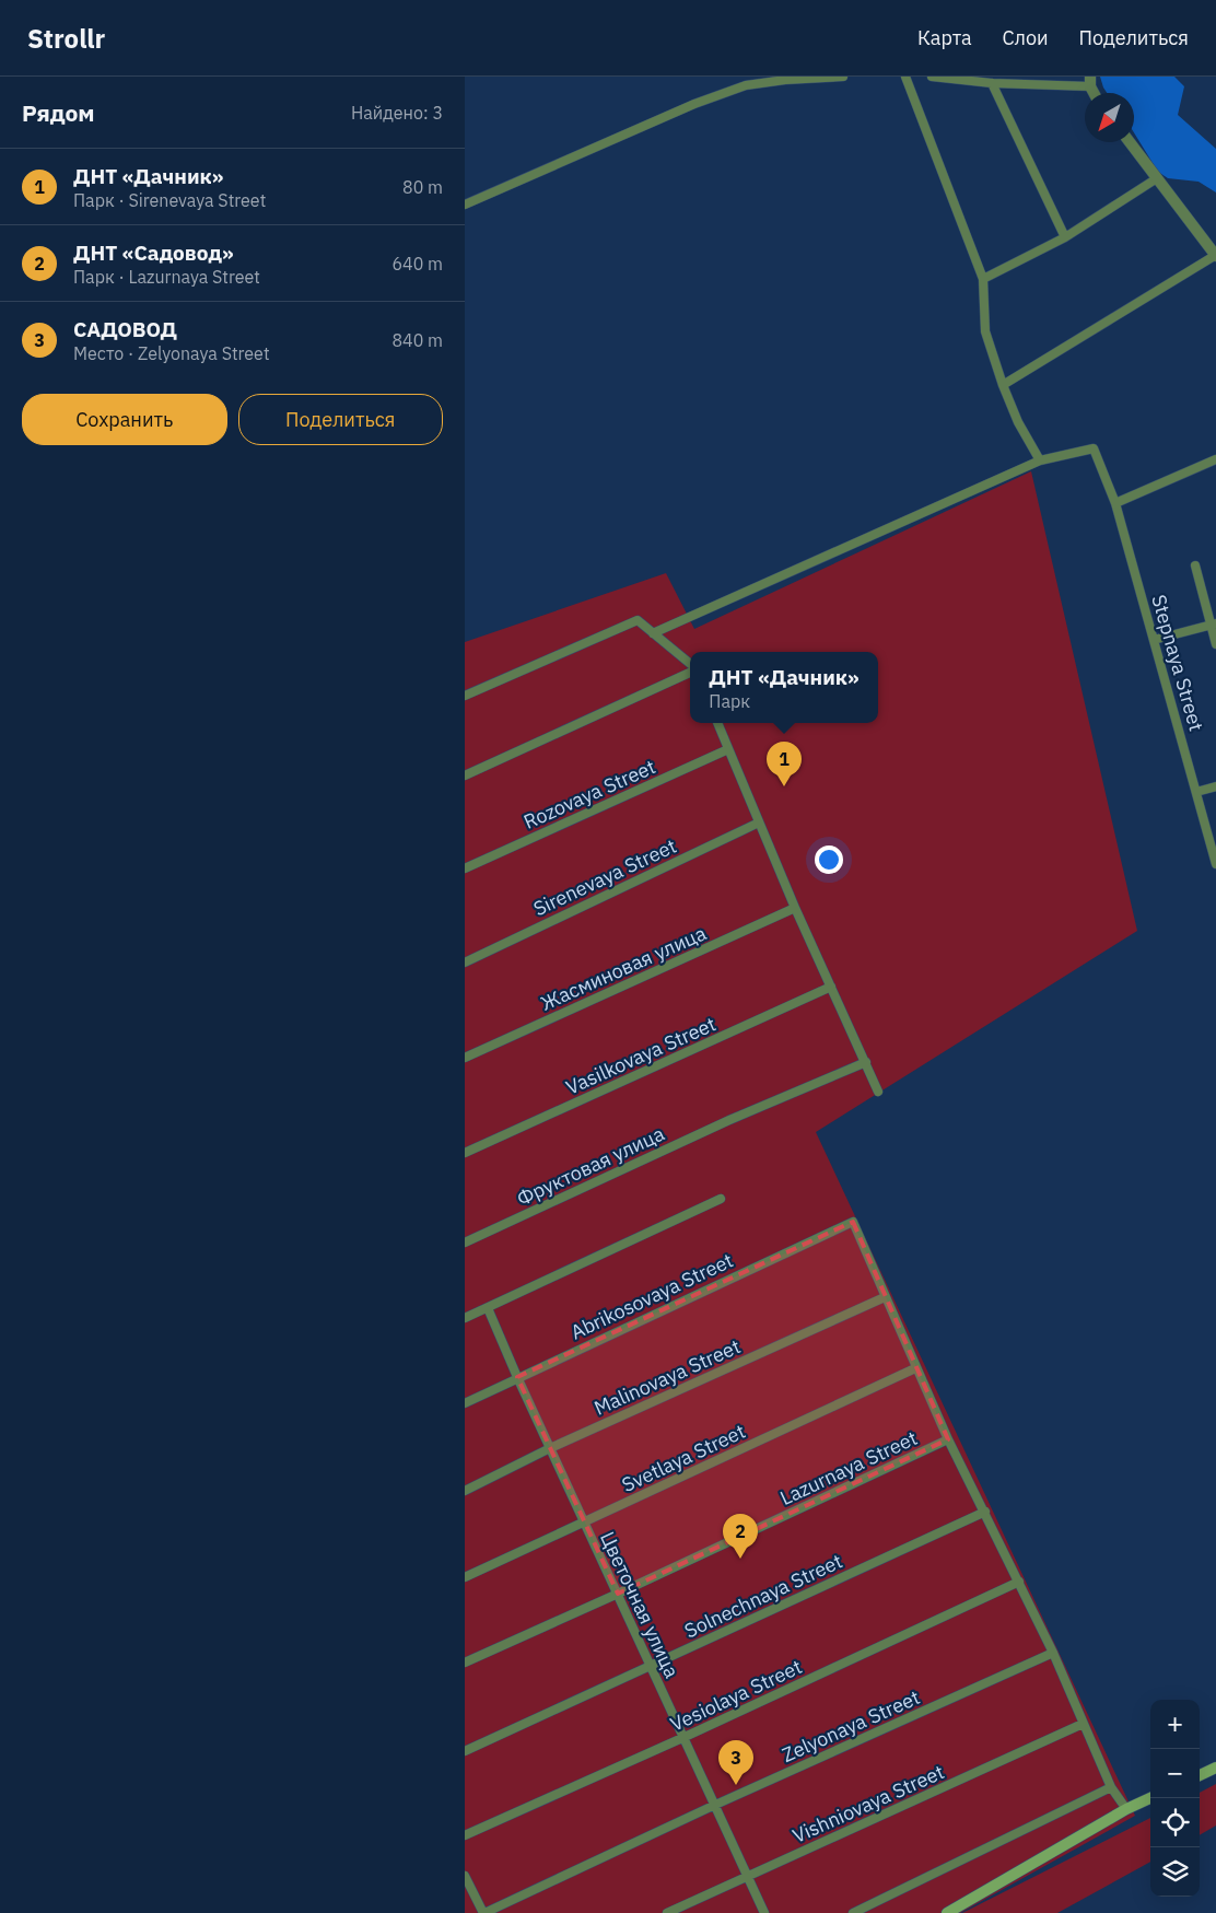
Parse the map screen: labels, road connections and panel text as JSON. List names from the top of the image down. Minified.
{"streets":{"street":["Stepnaya Street","Rozovaya Street","Sirenevaya Street","Жасминовая улица","Vasilkovaya Street","Abrikosovaya Street","Malinovaya Street","Svetlaya Street","Lazurnaya Street","Solnechnaya Street","Цветочная улица","Vesiolaya Street","Zelyonaya Street","Vishniovaya Street"]},"crossings":[["Abrikosovaya Street","Malinovaya Street"],["Abrikosovaya Street","Цветочная улица"],["Malinovaya Street","Цветочная улица"],["Svetlaya Street","Цветочная улица"],["Lazurnaya Street","Цветочная улица"],["Solnechnaya Street","Цветочная улица"],["Цветочная улица","Vesiolaya Street"],["Цветочная улица","Zelyonaya Street"],["Цветочная улица","Vishniovaya Street"]],"north":"bottom left","page":{"header":"Strollr","nav":["Карта","Слои","Поделиться"],"heading":["Рядом","Найдено: 3"],"list":[{"mark":"1","name":"ДНТ «Дачник»","note":"Парк · Sirenevaya Street","value":"80 m"},{"mark":"2","name":"ДНТ «Садовод»","note":"Парк · Lazurnaya Street","value":"640 m"},{"mark":"3","name":"САДОВОД","note":"Место · Zelyonaya Street","value":"840 m"}],"buttons":["Сохранить","Поделиться"],"popup":["ДНТ «Дачник»","Парк"],"pins":["1","2","3"],"map_buttons":["+","−"]}}
